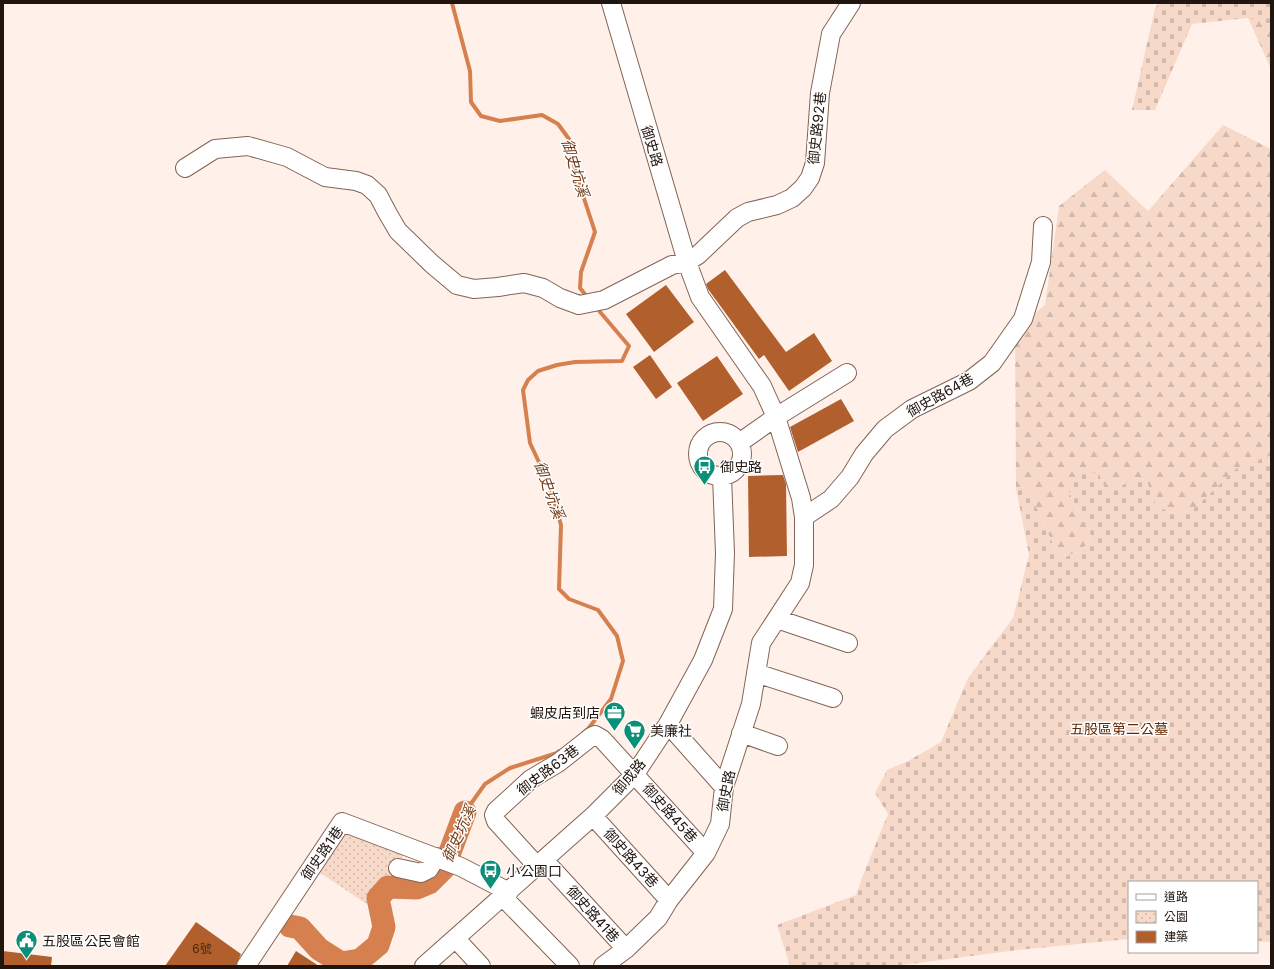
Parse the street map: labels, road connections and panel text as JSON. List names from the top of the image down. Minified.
{"streets":{"street":["御史路92巷","御史路","御史路64巷","御史路63巷","御成路","御史路45巷","御史路1巷","御史路43巷","御史路41巷"]},"crossings":[["御史路92巷","御史路"],["御史路","御史路64巷"],["御史路","御史路45巷"],["御史路","御史路43巷"],["御史路","御史路41巷"],["御史路63巷","御成路"],["御史路63巷","御史路45巷"],["御史路63巷","御史路41巷"],["御成路","御史路45巷"],["御成路","御史路43巷"],["御成路","御史路41巷"]],"water":["御史坑溪"],"parks":["五股區第二公墓"],"places":{"bus stop":["御史路","小公園口"],"office":["蝦皮店到店"],"supermarket":["美廉社"],"public building":["五股區公民會館"]},"house_numbers":["6號"],"legend":["道路","公園","建築"]}
